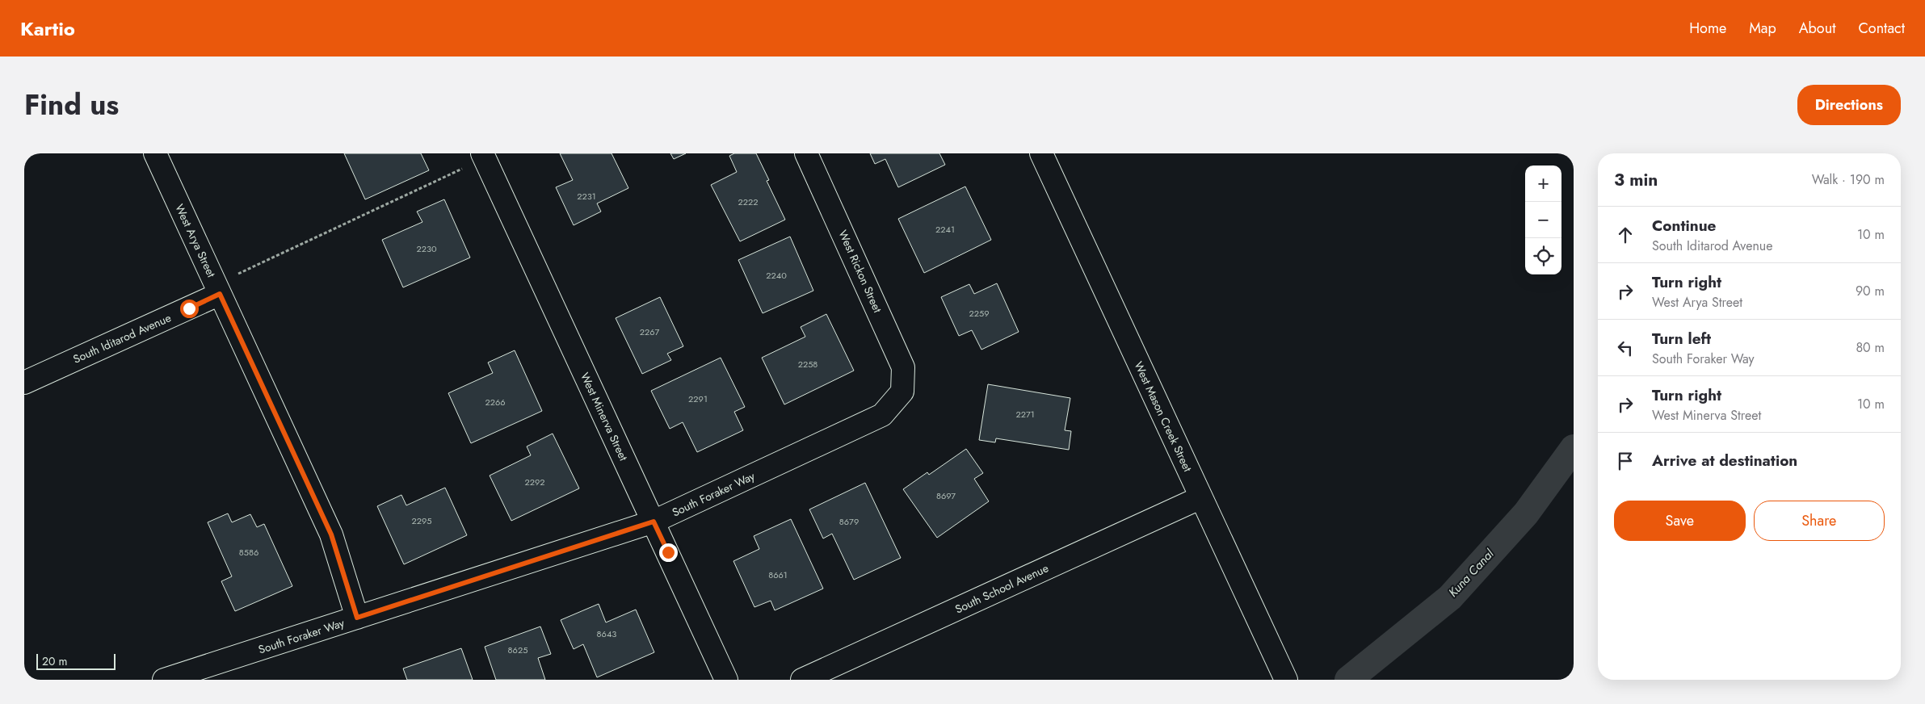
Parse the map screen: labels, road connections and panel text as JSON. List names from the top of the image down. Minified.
{"streets":{"street":["West Arya Street","West Rickon Street","South Iditarod Avenue","West Minerva Street","West Mason Creek Street","South Foraker Way","South School Avenue"]},"crossings":[["West Arya Street","South Iditarod Avenue"],["West Arya Street","South Foraker Way"],["West Rickon Street","South Foraker Way"],["West Minerva Street","South Foraker Way"],["West Mason Creek Street","South School Avenue"]],"water":["Kuna Canal"],"house_numbers":["2231","2222","2241","2230","2240","2259","2267","2258","2291","2266","2271","2292","8697","2295","8679","8586","8661","8643","8625"],"scale_bar":"20 m","page":{"header":"Kartio","nav":["Home","Map","About","Contact"],"title":"Find us","buttons":["Directions",["Save","Share"]],"heading":["3 min","Walk · 190 m"],"map_buttons":["+","−"],"list":[["Continue","South Iditarod Avenue","10 m"],["Turn right","West Arya Street","90 m"],["Turn left","South Foraker Way","80 m"],["Turn right","West Minerva Street","10 m"],"Arrive at destination"],"scale":"20 m"}}
